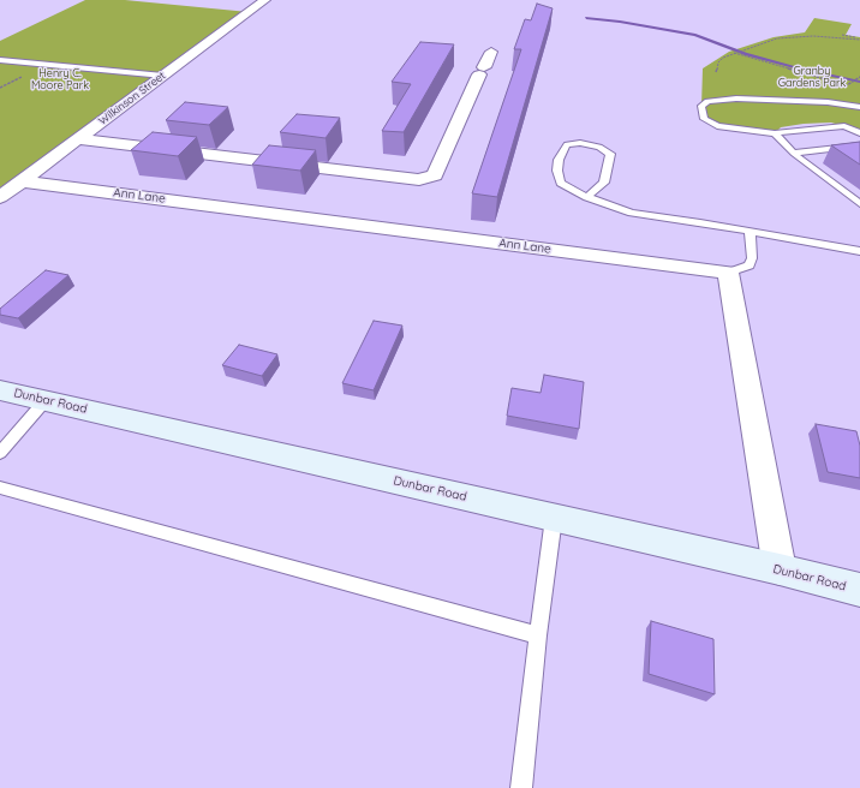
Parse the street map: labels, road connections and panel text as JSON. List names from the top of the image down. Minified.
{"streets":{"street":["Wilkinson Street","Ann Lane","Dunbar Road"]},"crossings":[["Wilkinson Street","Ann Lane"]],"parks":["Granby Gardens Park","Henry C. Moore Park"]}
